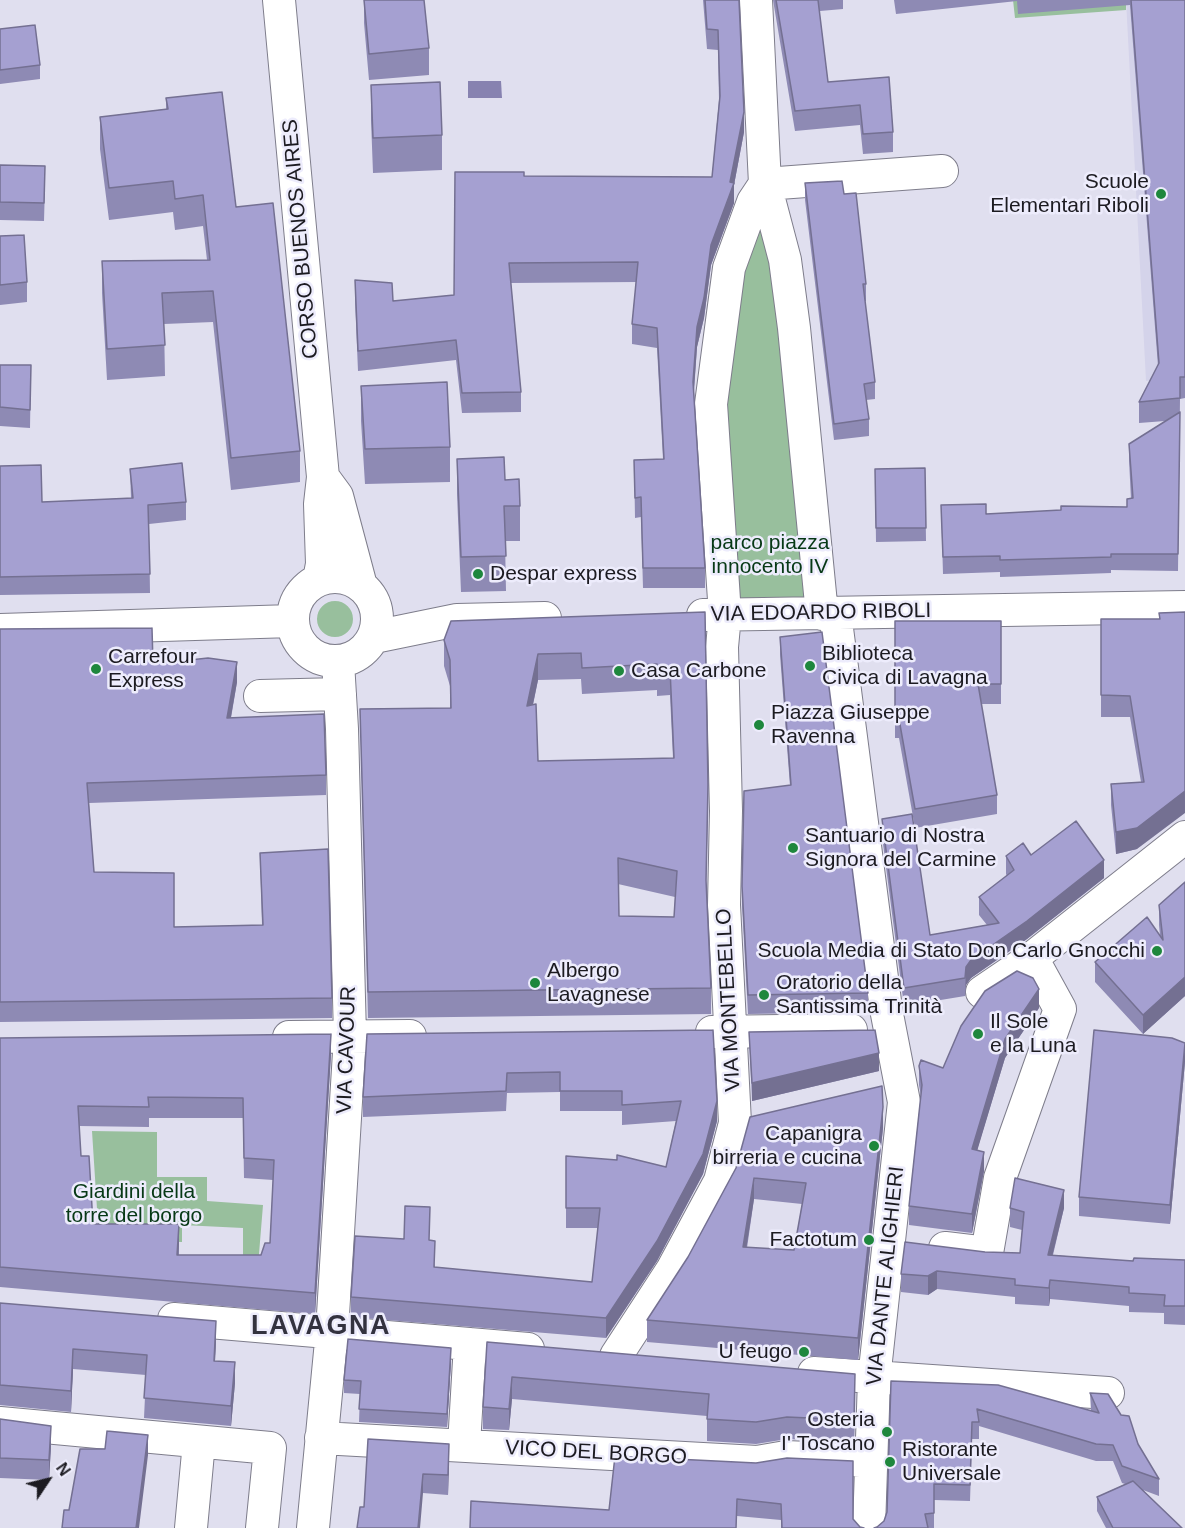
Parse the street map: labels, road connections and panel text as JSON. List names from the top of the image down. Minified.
{"streets":{"street":["CORSO BUENOS AIRES","VIA EDOARDO RIBOLI","VIA MONTEBELLO","VIA CAVOUR","VIA DANTE ALIGHIERI","VICO DEL BORGO"]},"crossings":[["CORSO BUENOS AIRES","VIA CAVOUR"],["VIA EDOARDO RIBOLI","VIA MONTEBELLO"],["VIA EDOARDO RIBOLI","VIA DANTE ALIGHIERI"],["VIA MONTEBELLO","VIA DANTE ALIGHIERI"],["VIA CAVOUR","VICO DEL BORGO"],["VIA DANTE ALIGHIERI","VICO DEL BORGO"]],"districts":["LAVAGNA"],"parks":["parco piazza innocento IV","Giardini della torre del borgo"],"places":["Scuole Elementari Riboli","Despar express","Biblioteca Civica di Lavagna","Carrefour Express","Casa Carbone","Piazza Giuseppe Ravenna","Santuario di Nostra Signora del Carmine","Scuola Media di Stato Don Carlo Gnocchi","Albergo Lavagnese","Oratorio della Santissima Trinità","Il Sole e la Luna","Capanigra birreria e cucina","Factotum","U feugo","Osteria I' Toscano","Ristorante Universale"],"north":"top right"}
